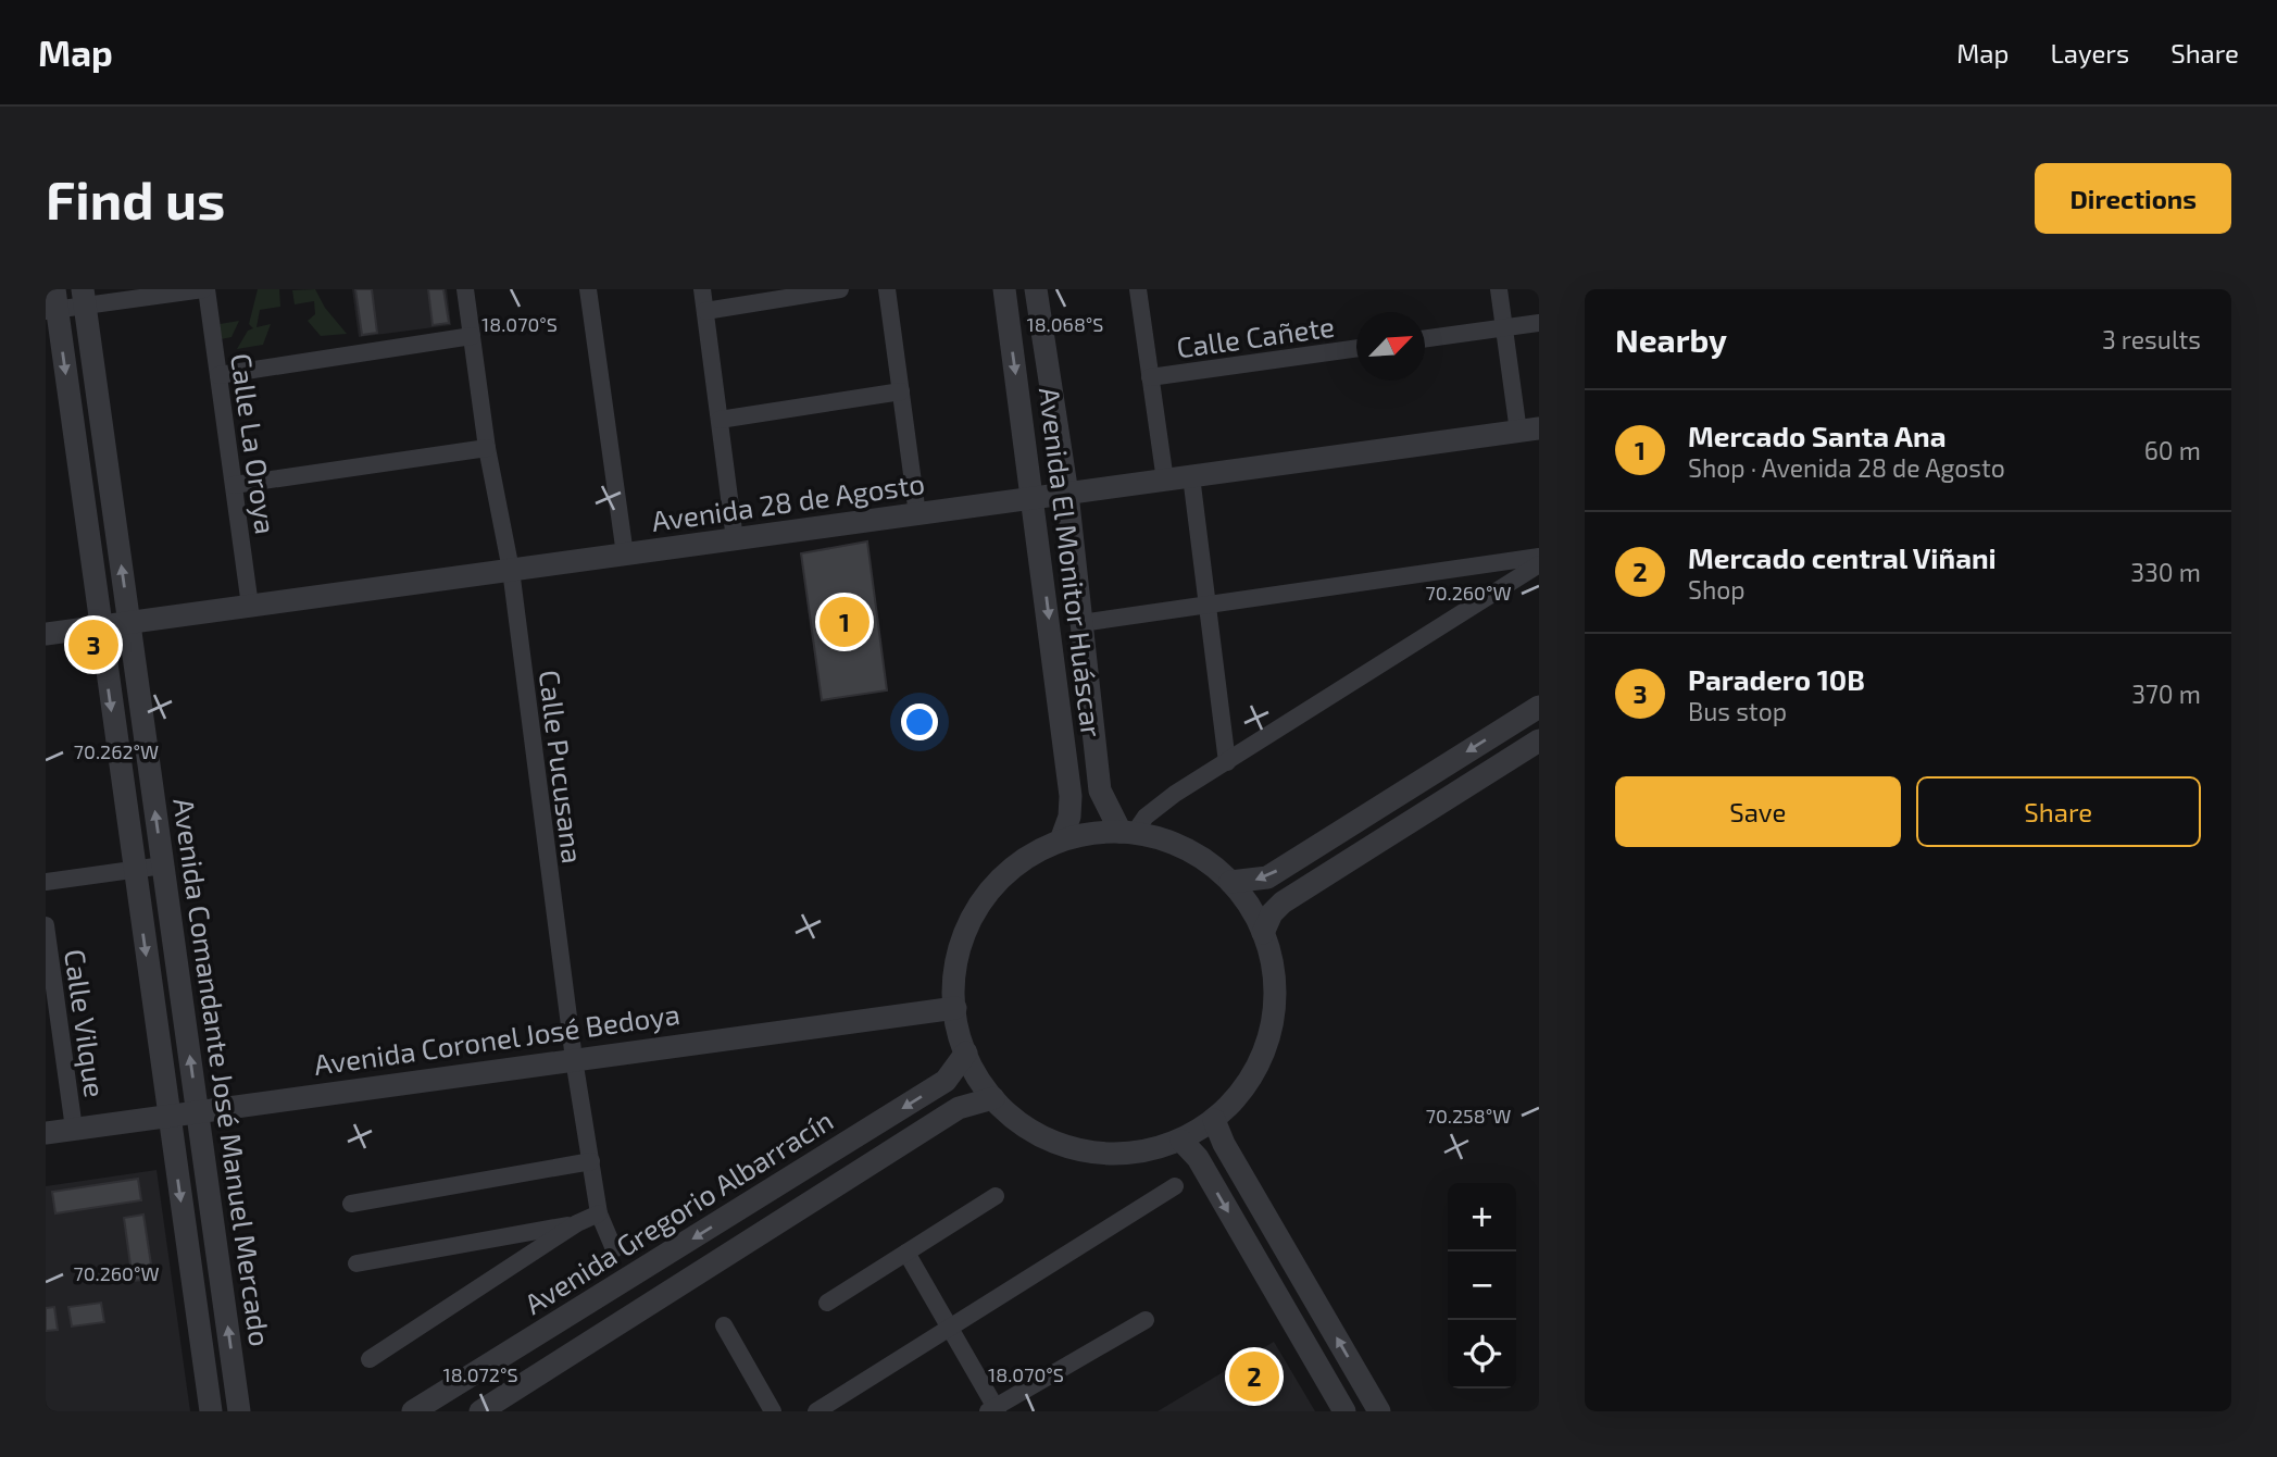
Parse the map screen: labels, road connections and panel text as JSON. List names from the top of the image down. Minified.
{"streets":{"street":["Calle Cañete","Calle La Oroya","Avenida 28 de Agosto","Avenida El Monitor Huáscar","Calle Pucusana","Calle Vilque","Avenida Coronel José Bedoya","Avenida Comandante José Manuel Mercado","Avenida Gregorio Albarracín"]},"crossings":[["Calle La Oroya","Avenida 28 de Agosto"],["Avenida 28 de Agosto","Avenida El Monitor Huáscar"],["Avenida 28 de Agosto","Calle Pucusana"],["Avenida 28 de Agosto","Avenida Comandante José Manuel Mercado"],["Calle Pucusana","Avenida Coronel José Bedoya"],["Calle Vilque","Avenida Coronel José Bedoya"],["Avenida Coronel José Bedoya","Avenida Comandante José Manuel Mercado"]],"north":"top right","page":{"header":"Map","nav":["Map","Layers","Share"],"buttons":["Directions",["Save","Share"]],"title":"Find us","heading":["Nearby","3 results"],"list":[{"mark":"1","name":"Mercado Santa Ana","note":"Shop · Avenida 28 de Agosto","value":"60 m"},{"mark":"2","name":"Mercado central Viñani","note":"Shop","value":"330 m"},{"mark":"3","name":"Paradero 10B","note":"Bus stop","value":"370 m"}],"pins":["1","3","2"],"map_buttons":["+","−"]},"coordinates":["18.070°S","18.068°S","70.260°W","70.262°W","70.258°W","18.072°S"]}
